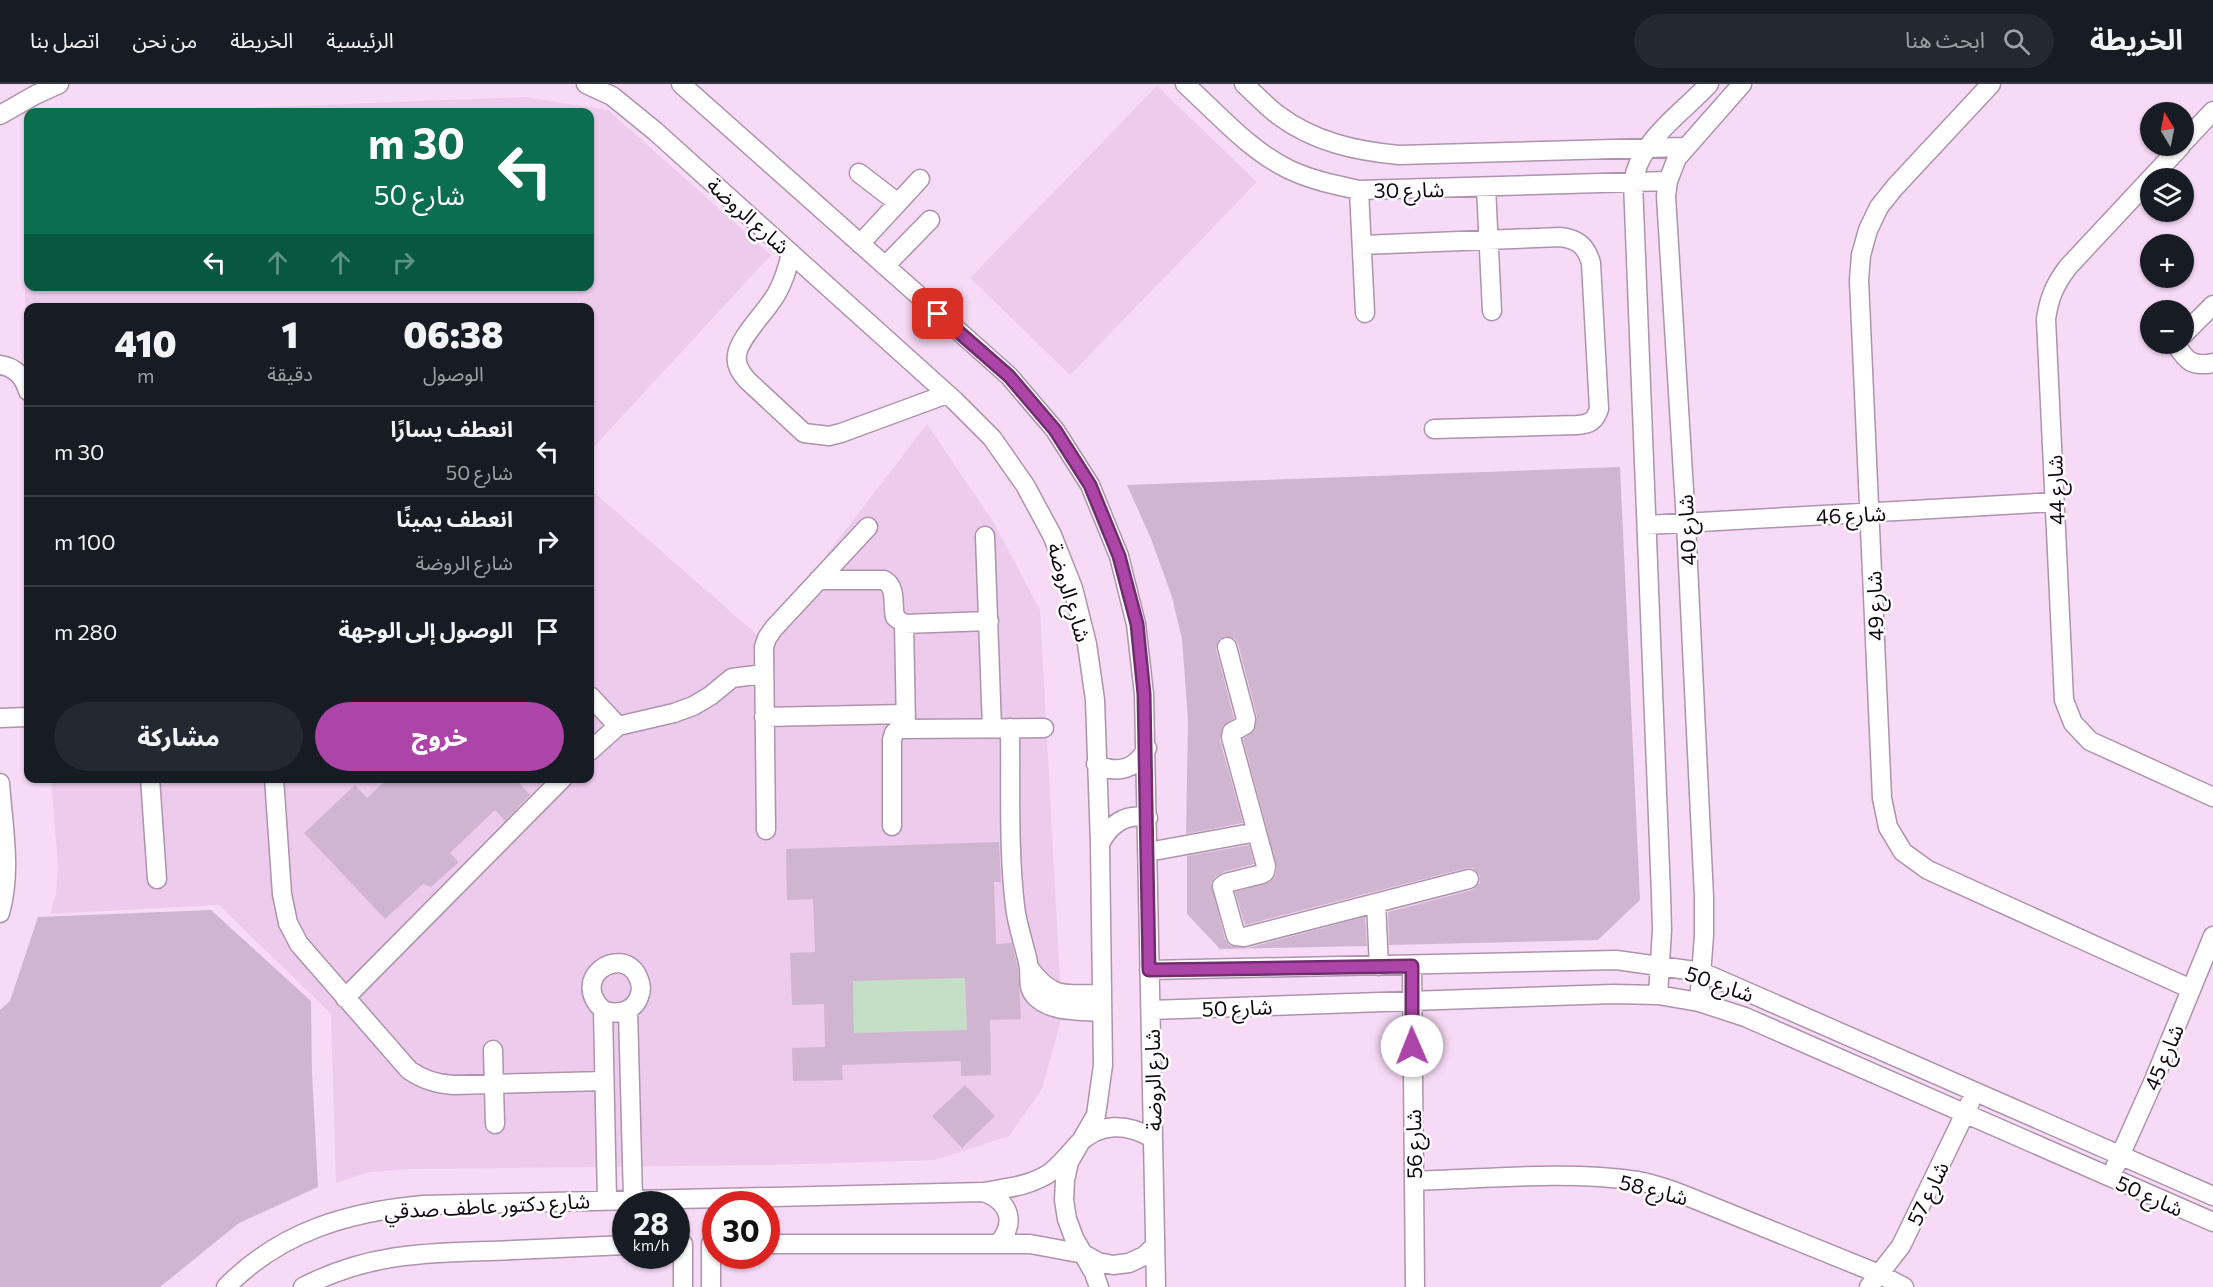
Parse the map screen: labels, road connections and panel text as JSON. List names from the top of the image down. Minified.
{"streets":{"street":["شارع 30","شارع الروضة","شارع 44","شارع 46","شارع 40","شارع 49","شارع 50","شارع 45","شارع 56","شارع 58","شارع 57","شارع دكتور عاطف صدقي"]},"crossings":[["شارع 30","شارع 40"],["شارع الروضة","شارع 50"],["شارع الروضة","شارع دكتور عاطف صدقي"],["شارع 44","شارع 46"],["شارع 46","شارع 40"],["شارع 46","شارع 49"],["شارع 40","شارع 50"],["شارع 49","شارع 45"],["شارع 50","شارع 45"],["شارع 50","شارع 56"],["شارع 50","شارع 57"],["شارع 56","شارع 58"],["شارع 58","شارع 57"]],"north":"top","page":{"header":"الخريطة","search":"ابحث هنا","nav":["الرئيسية","الخريطة","من نحن","اتصل بنا"],"map_buttons":["+","−"],"turn":["30 m","شارع 50"],"eta":["06:38","الوصول","1","دقيقة","410","m"],"list":[{"name":"انعطف يسارًا","note":"شارع 50","value":"30 m"},{"name":"انعطف يمينًا","note":"شارع الروضة","value":"100 m"},{"name":"الوصول إلى الوجهة","value":"280 m"}],"buttons":["خروج","مشاركة"],"speed":"28 km/h","limit":"30"}}
